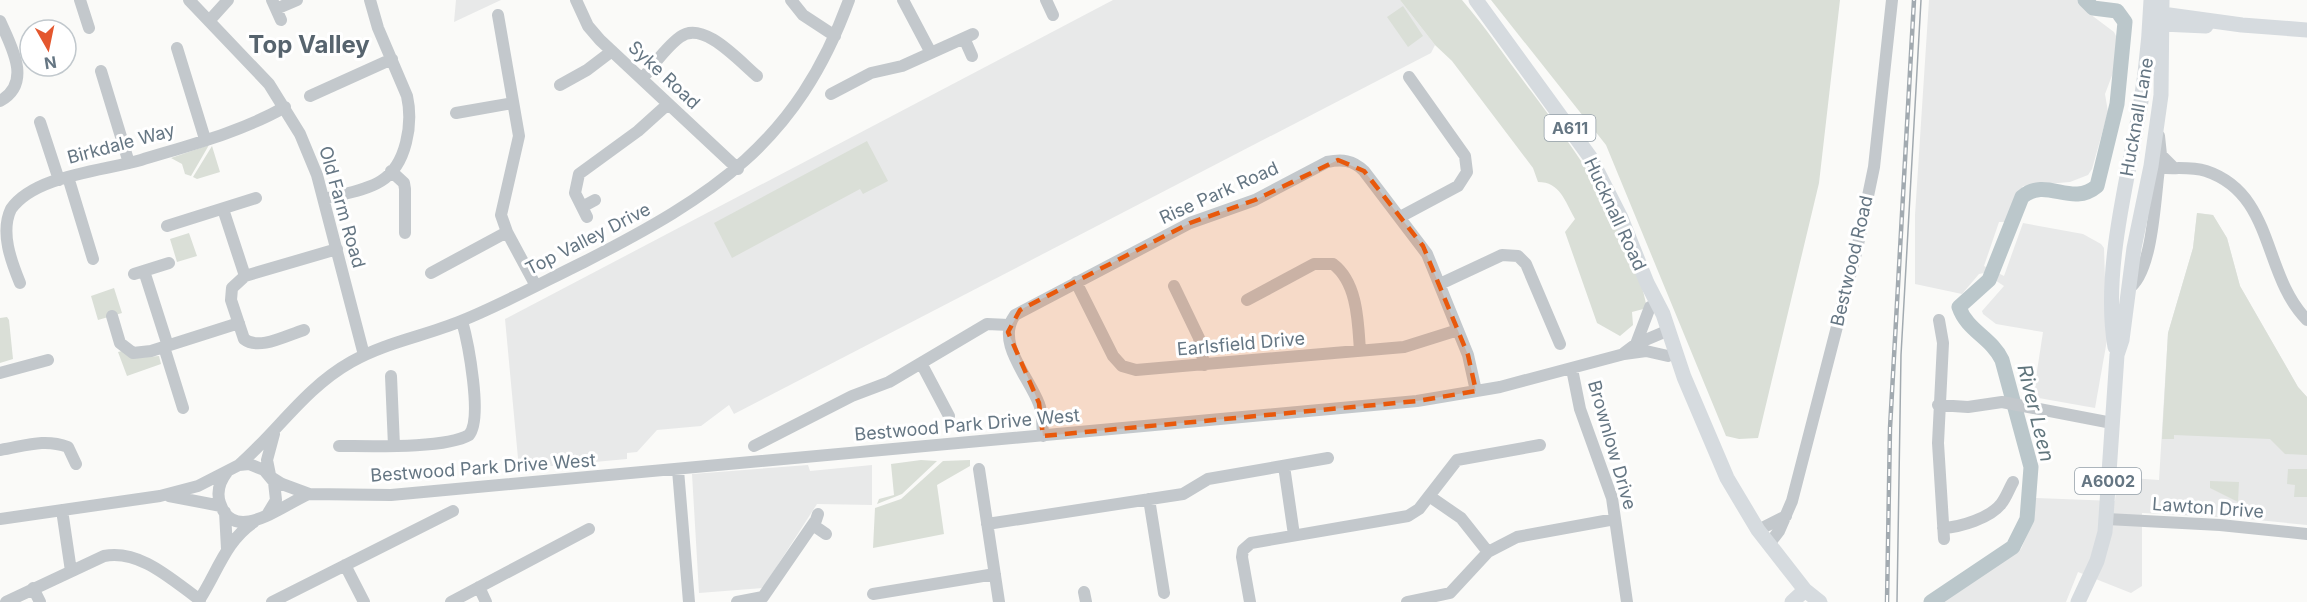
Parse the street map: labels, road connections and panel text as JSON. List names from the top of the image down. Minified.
{"streets":{"main road":["Hucknall Lane","A611","Hucknall Road","A6002"],"street":["Syke Road","Birkdale Way","Rise Park Road","Old Farm Road","Top Valley Drive","Bestwood Road","Earlsfield Drive","Bestwood Park Drive West","Brownlow Drive","Lawton Drive"]},"crossings":[["Syke Road","Top Valley Drive"],["Hucknall Lane","Lawton Drive"],["A611","Hucknall Road"],["Birkdale Way","Old Farm Road"],["Rise Park Road","Earlsfield Drive"],["Rise Park Road","Bestwood Park Drive West"],["Old Farm Road","Top Valley Drive"],["Hucknall Road","Bestwood Road"],["Hucknall Road","Bestwood Park Drive West"],["Top Valley Drive","Bestwood Park Drive West"],["Bestwood Park Drive West","Brownlow Drive"]],"districts":["Top Valley"],"water":["River Leen"],"north":"bottom"}
